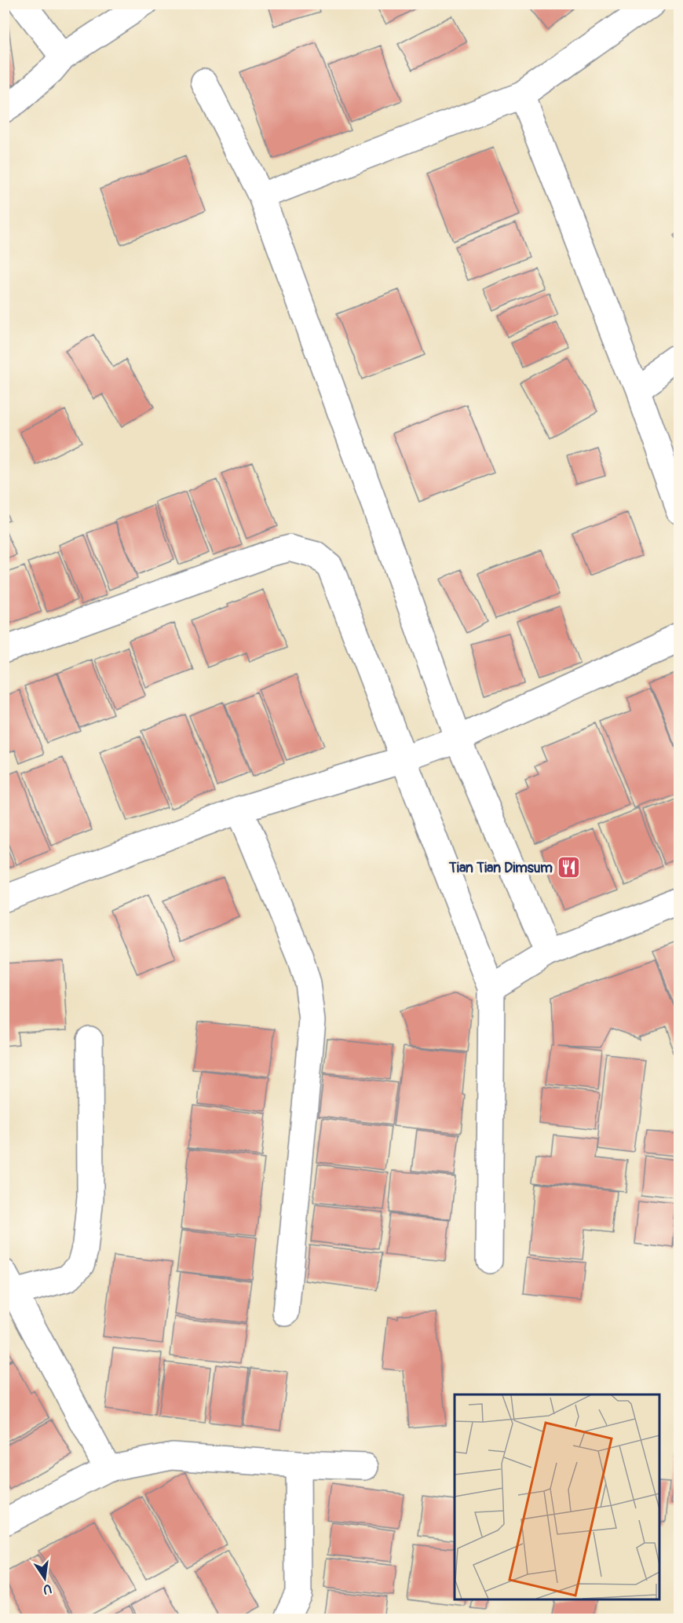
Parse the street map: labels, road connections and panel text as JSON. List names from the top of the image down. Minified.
{"places":{"restaurant":["Tian Tian Dimsum"]},"north":"bottom"}
